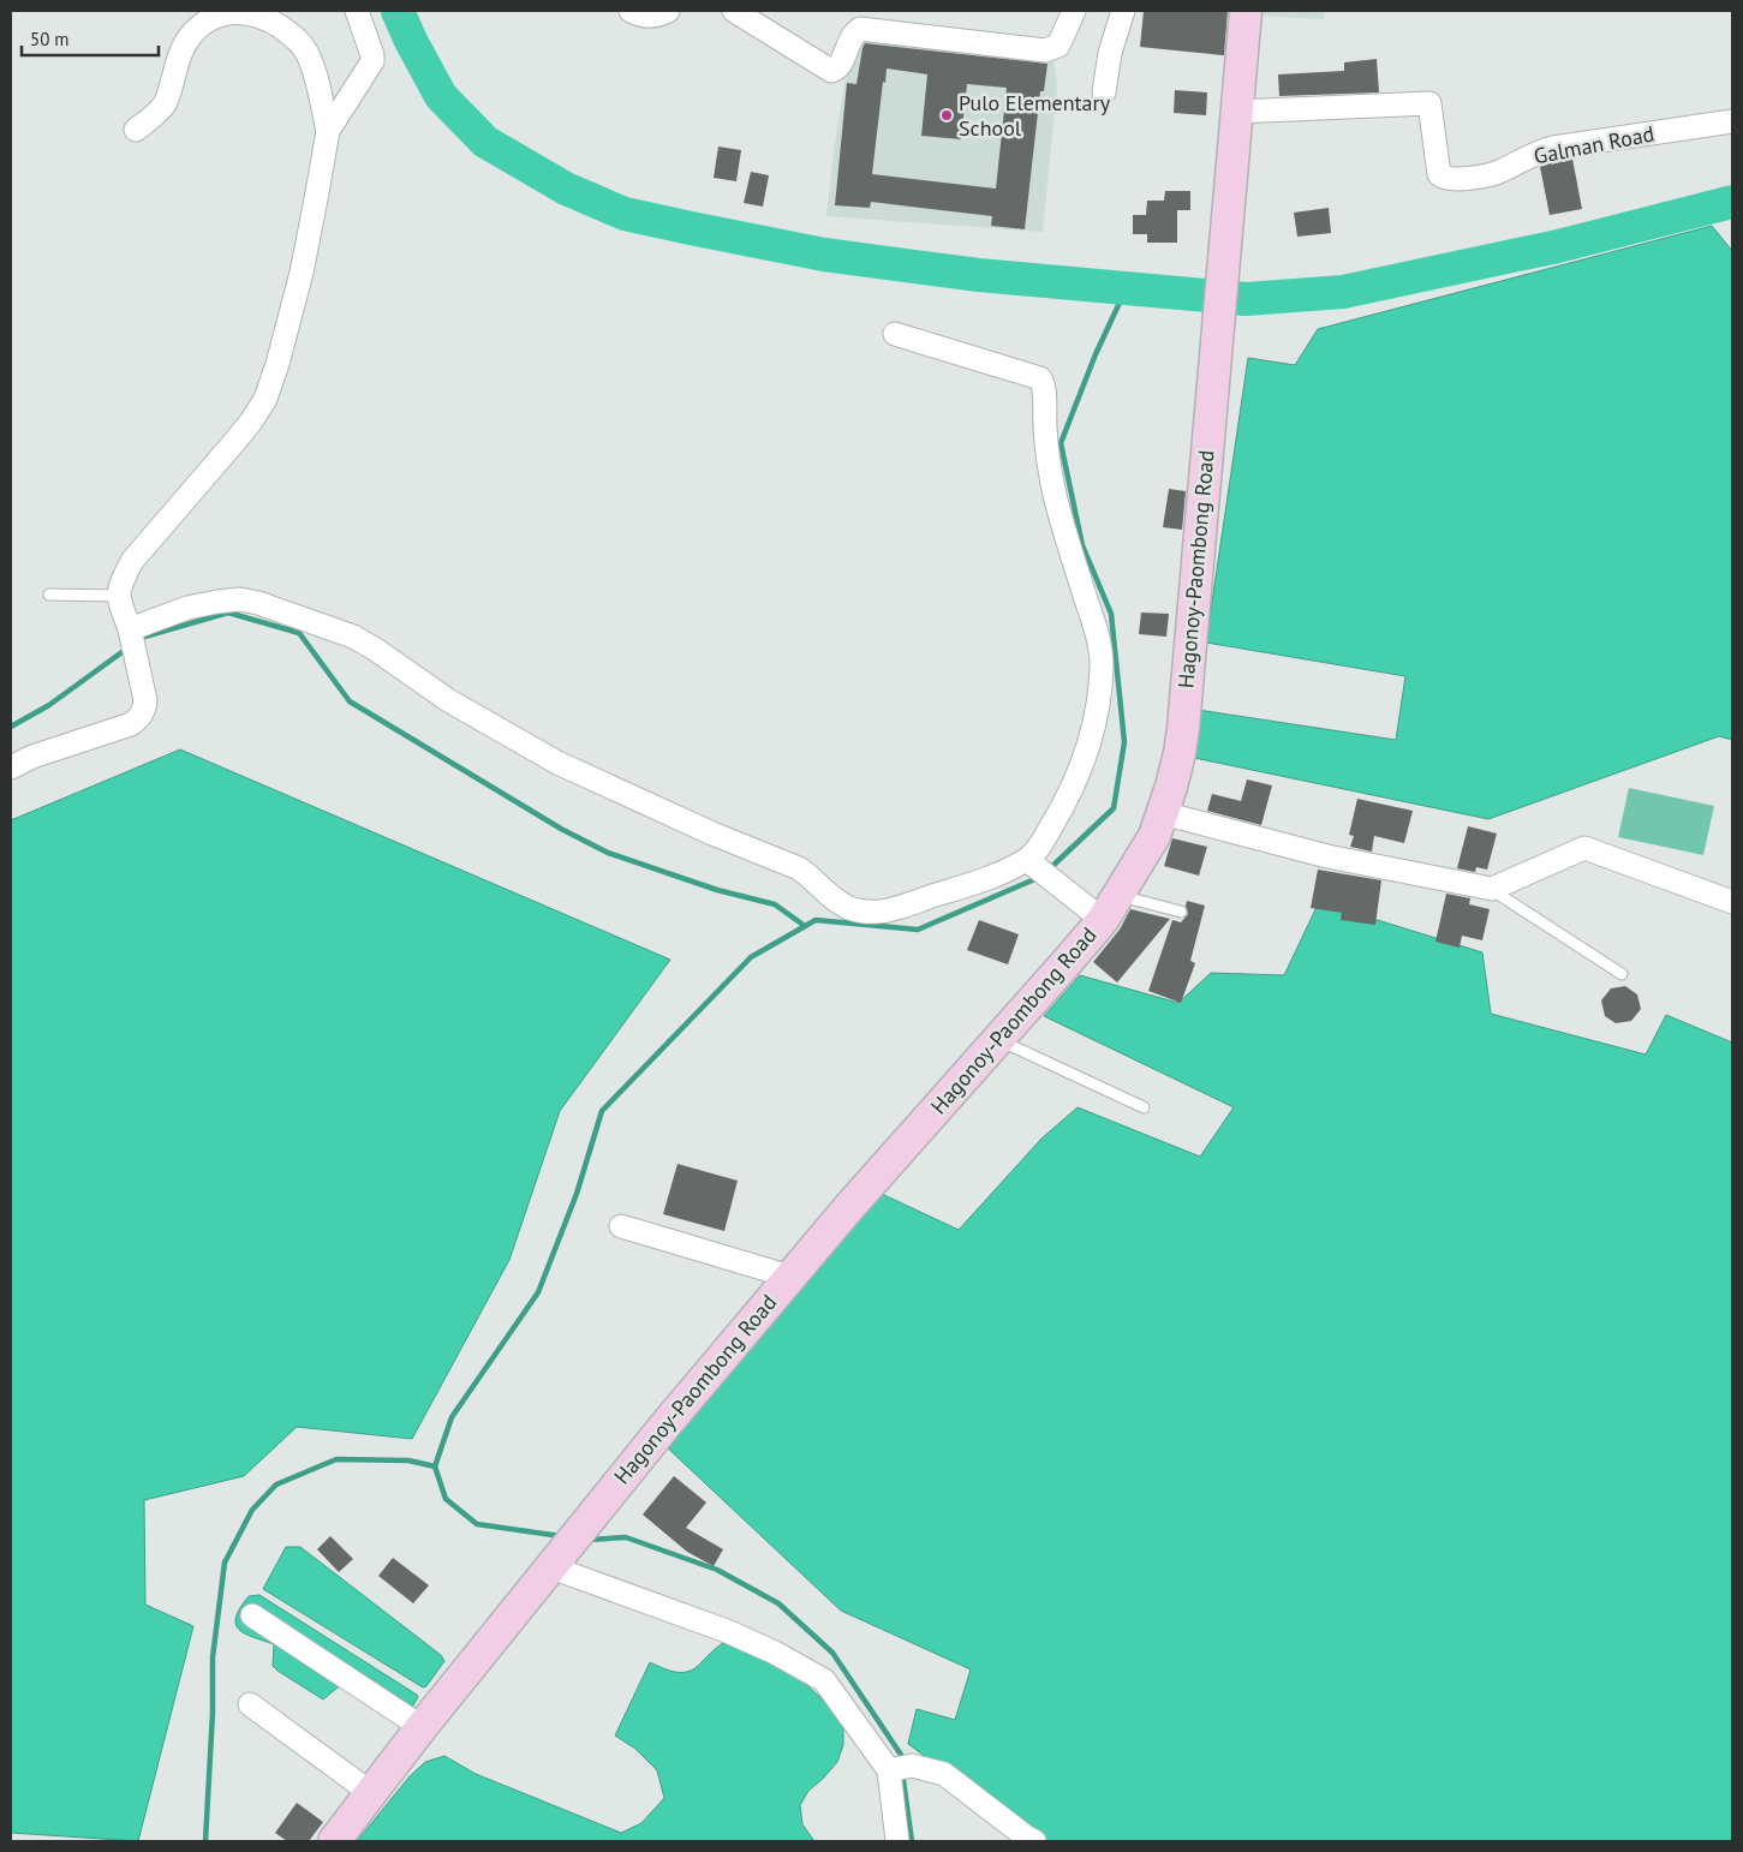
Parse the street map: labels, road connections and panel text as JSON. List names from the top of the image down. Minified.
{"streets":{"main road":["Hagonoy-Paombong Road"],"street":["Galman Road"]},"crossings":[["Galman Road","Hagonoy-Paombong Road"]],"places":["Pulo Elementary School"],"scale_bar":"50 m"}
